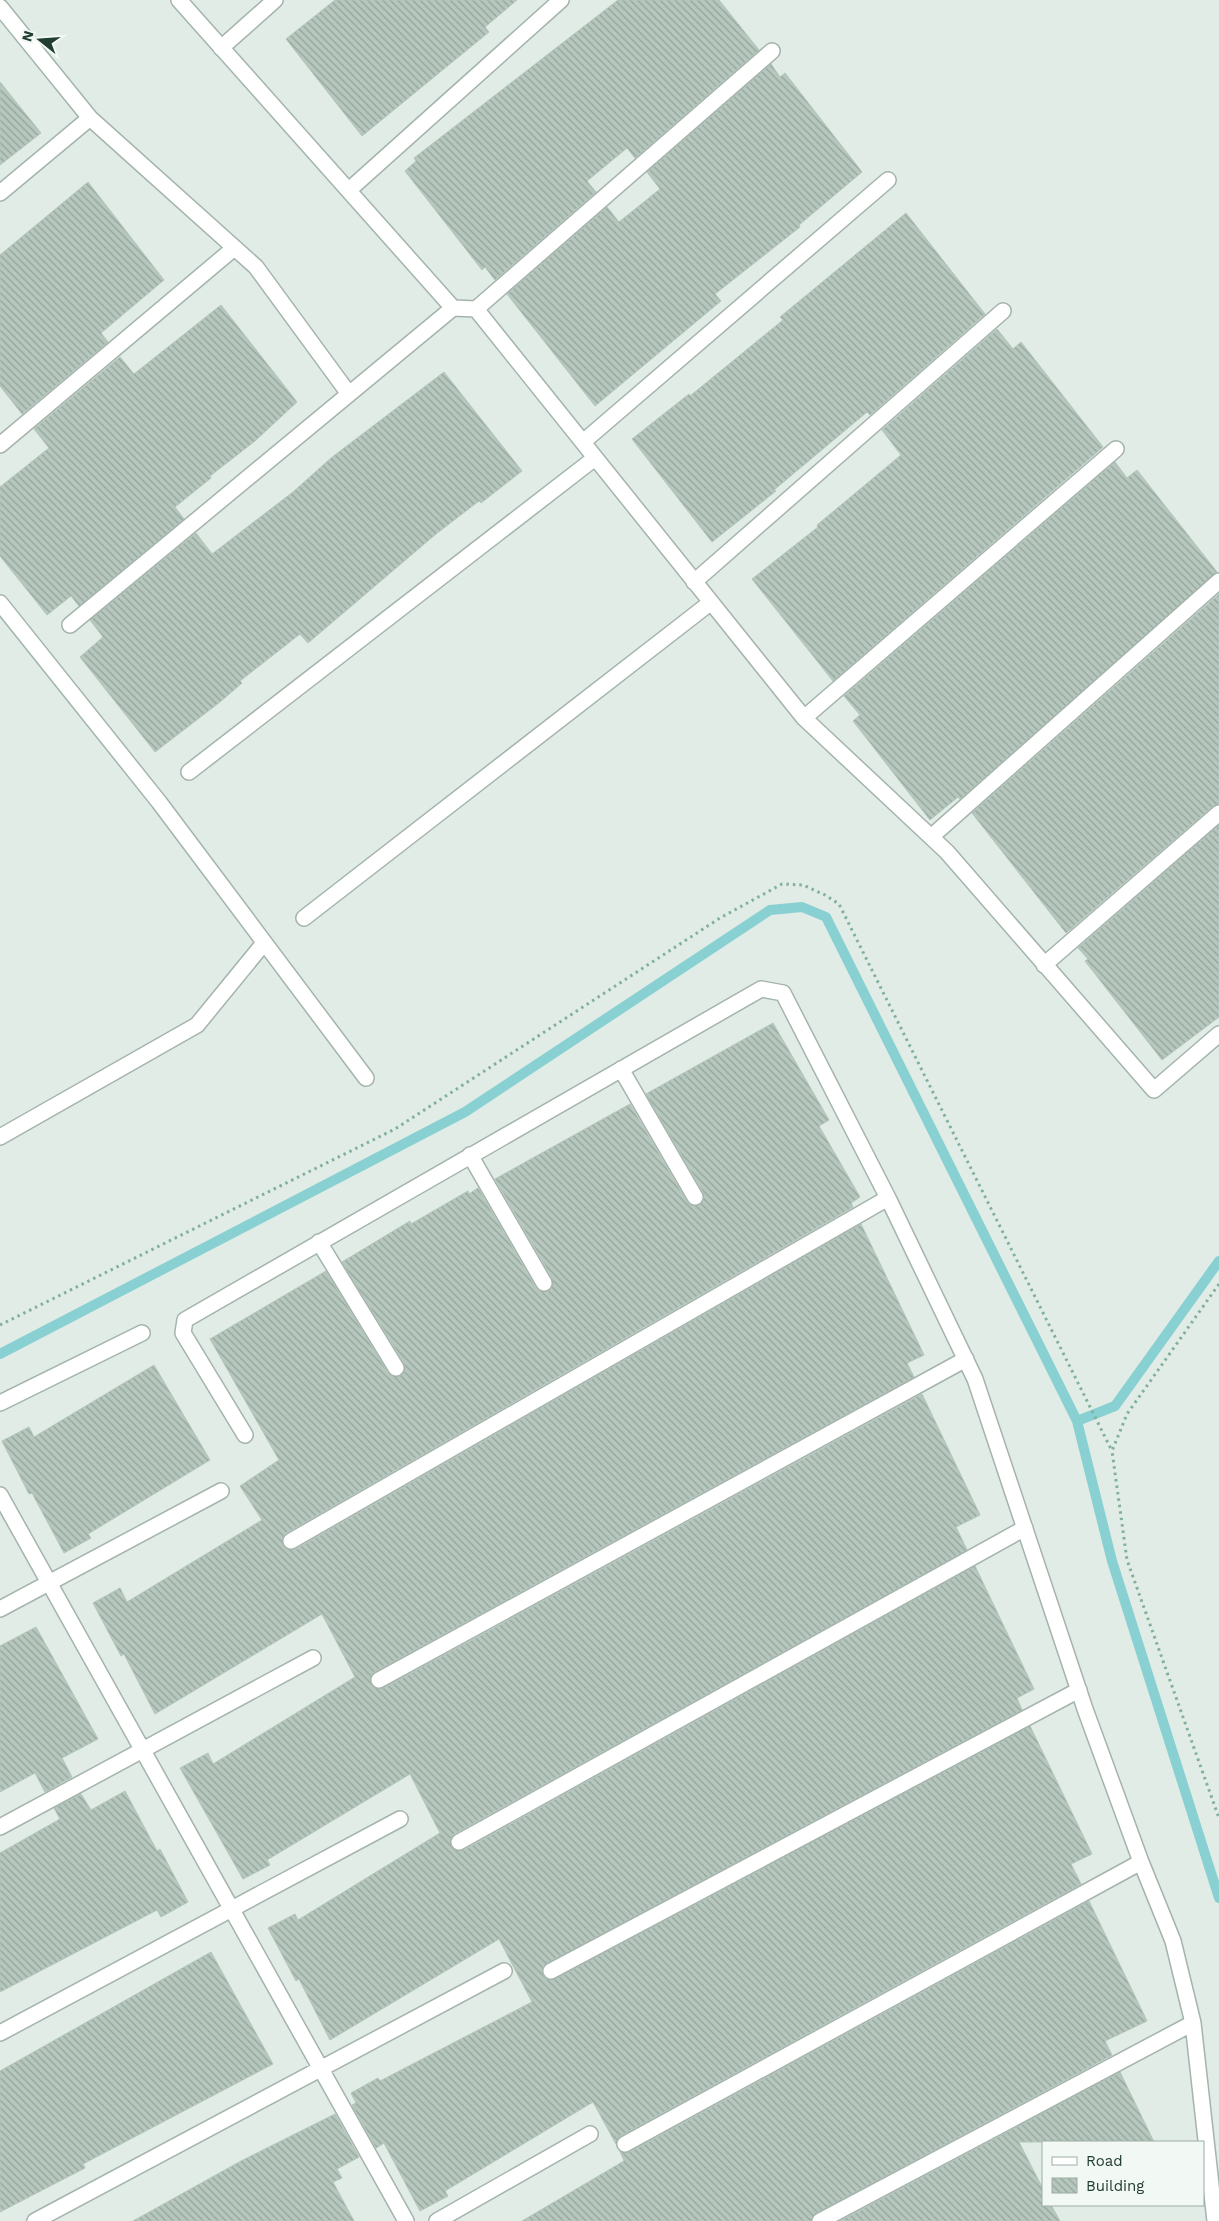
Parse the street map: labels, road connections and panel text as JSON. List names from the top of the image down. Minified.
{"legend":["Road","Building"],"north":"left"}
